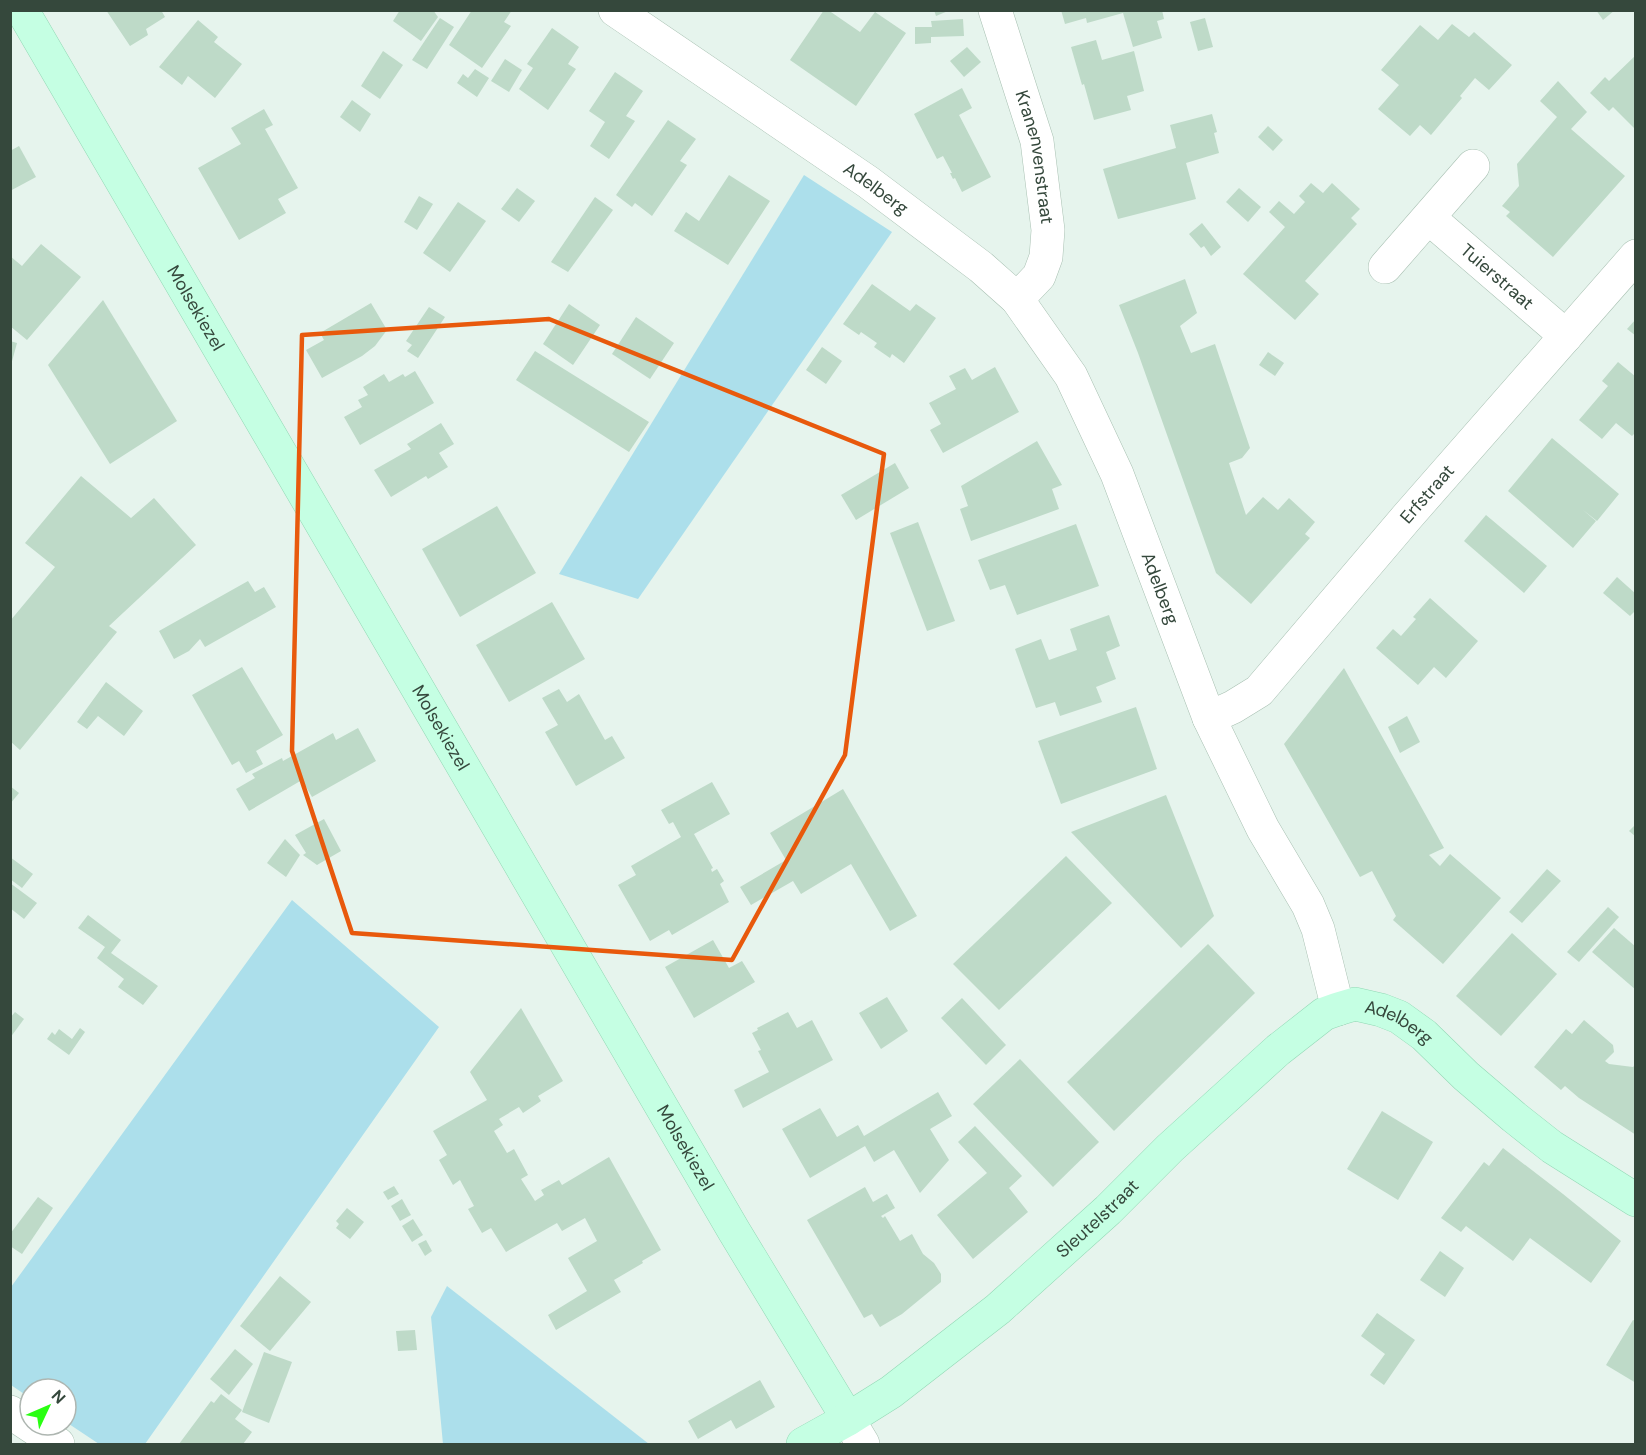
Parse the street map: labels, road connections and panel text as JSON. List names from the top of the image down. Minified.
{"streets":{"main road":["Adelberg","Molsekiezel","Sleutelstraat"],"street":["Kranenvenstraat","Tuierstraat","Erfstraat"]},"crossings":[["Kranenvenstraat","Adelberg"],["Adelberg","Erfstraat"],["Adelberg","Sleutelstraat"],["Tuierstraat","Erfstraat"],["Molsekiezel","Sleutelstraat"]],"north":"top right"}
